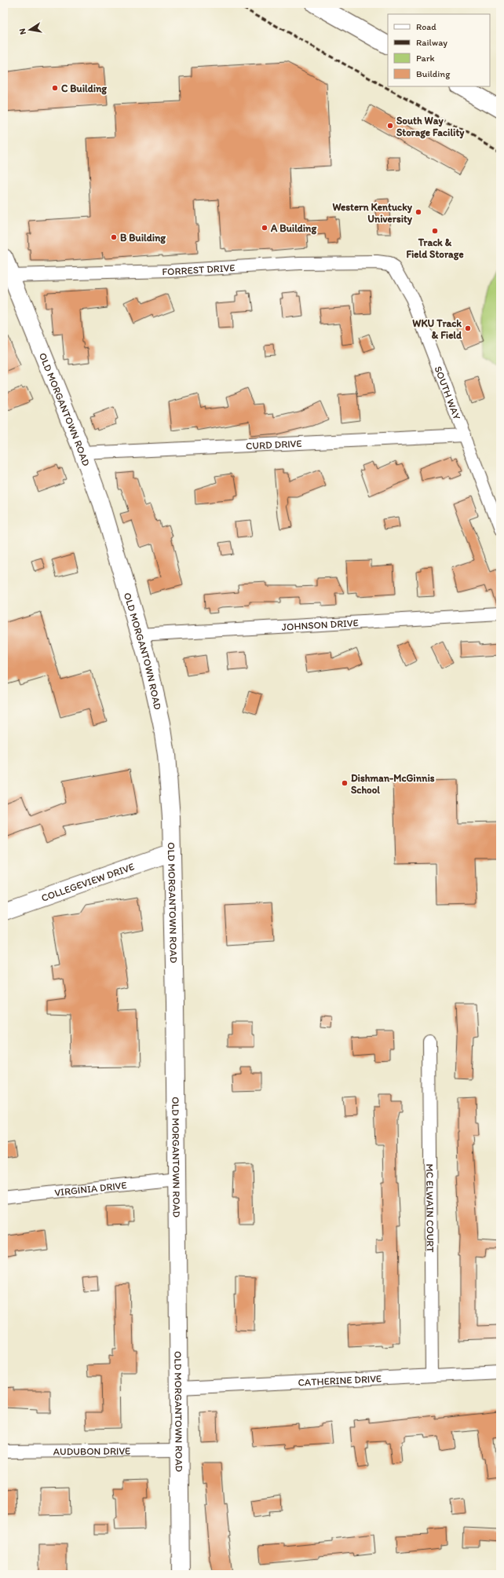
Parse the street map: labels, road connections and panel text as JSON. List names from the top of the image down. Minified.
{"streets":{"street":["FORREST DRIVE","SOUTH WAY","OLD MORGANTOWN ROAD","CURD DRIVE","JOHNSON DRIVE","COLLEGEVIEW DRIVE","VIRGINIA DRIVE","MC ELWAIN COURT","CATHERINE DRIVE","AUDUBON DRIVE"]},"crossings":[["FORREST DRIVE","SOUTH WAY"],["FORREST DRIVE","OLD MORGANTOWN ROAD"],["SOUTH WAY","CURD DRIVE"],["OLD MORGANTOWN ROAD","CURD DRIVE"],["OLD MORGANTOWN ROAD","JOHNSON DRIVE"],["OLD MORGANTOWN ROAD","COLLEGEVIEW DRIVE"],["OLD MORGANTOWN ROAD","VIRGINIA DRIVE"],["OLD MORGANTOWN ROAD","CATHERINE DRIVE"],["OLD MORGANTOWN ROAD","AUDUBON DRIVE"],["MC ELWAIN COURT","CATHERINE DRIVE"]],"places":["C Building","South Way Storage Facility","Western Kentucky University","A Building","Track & Field Storage","B Building","WKU Track & Field","Dishman-McGinnis School"],"legend":["Road","Railway","Park","Building"],"north":"left"}
